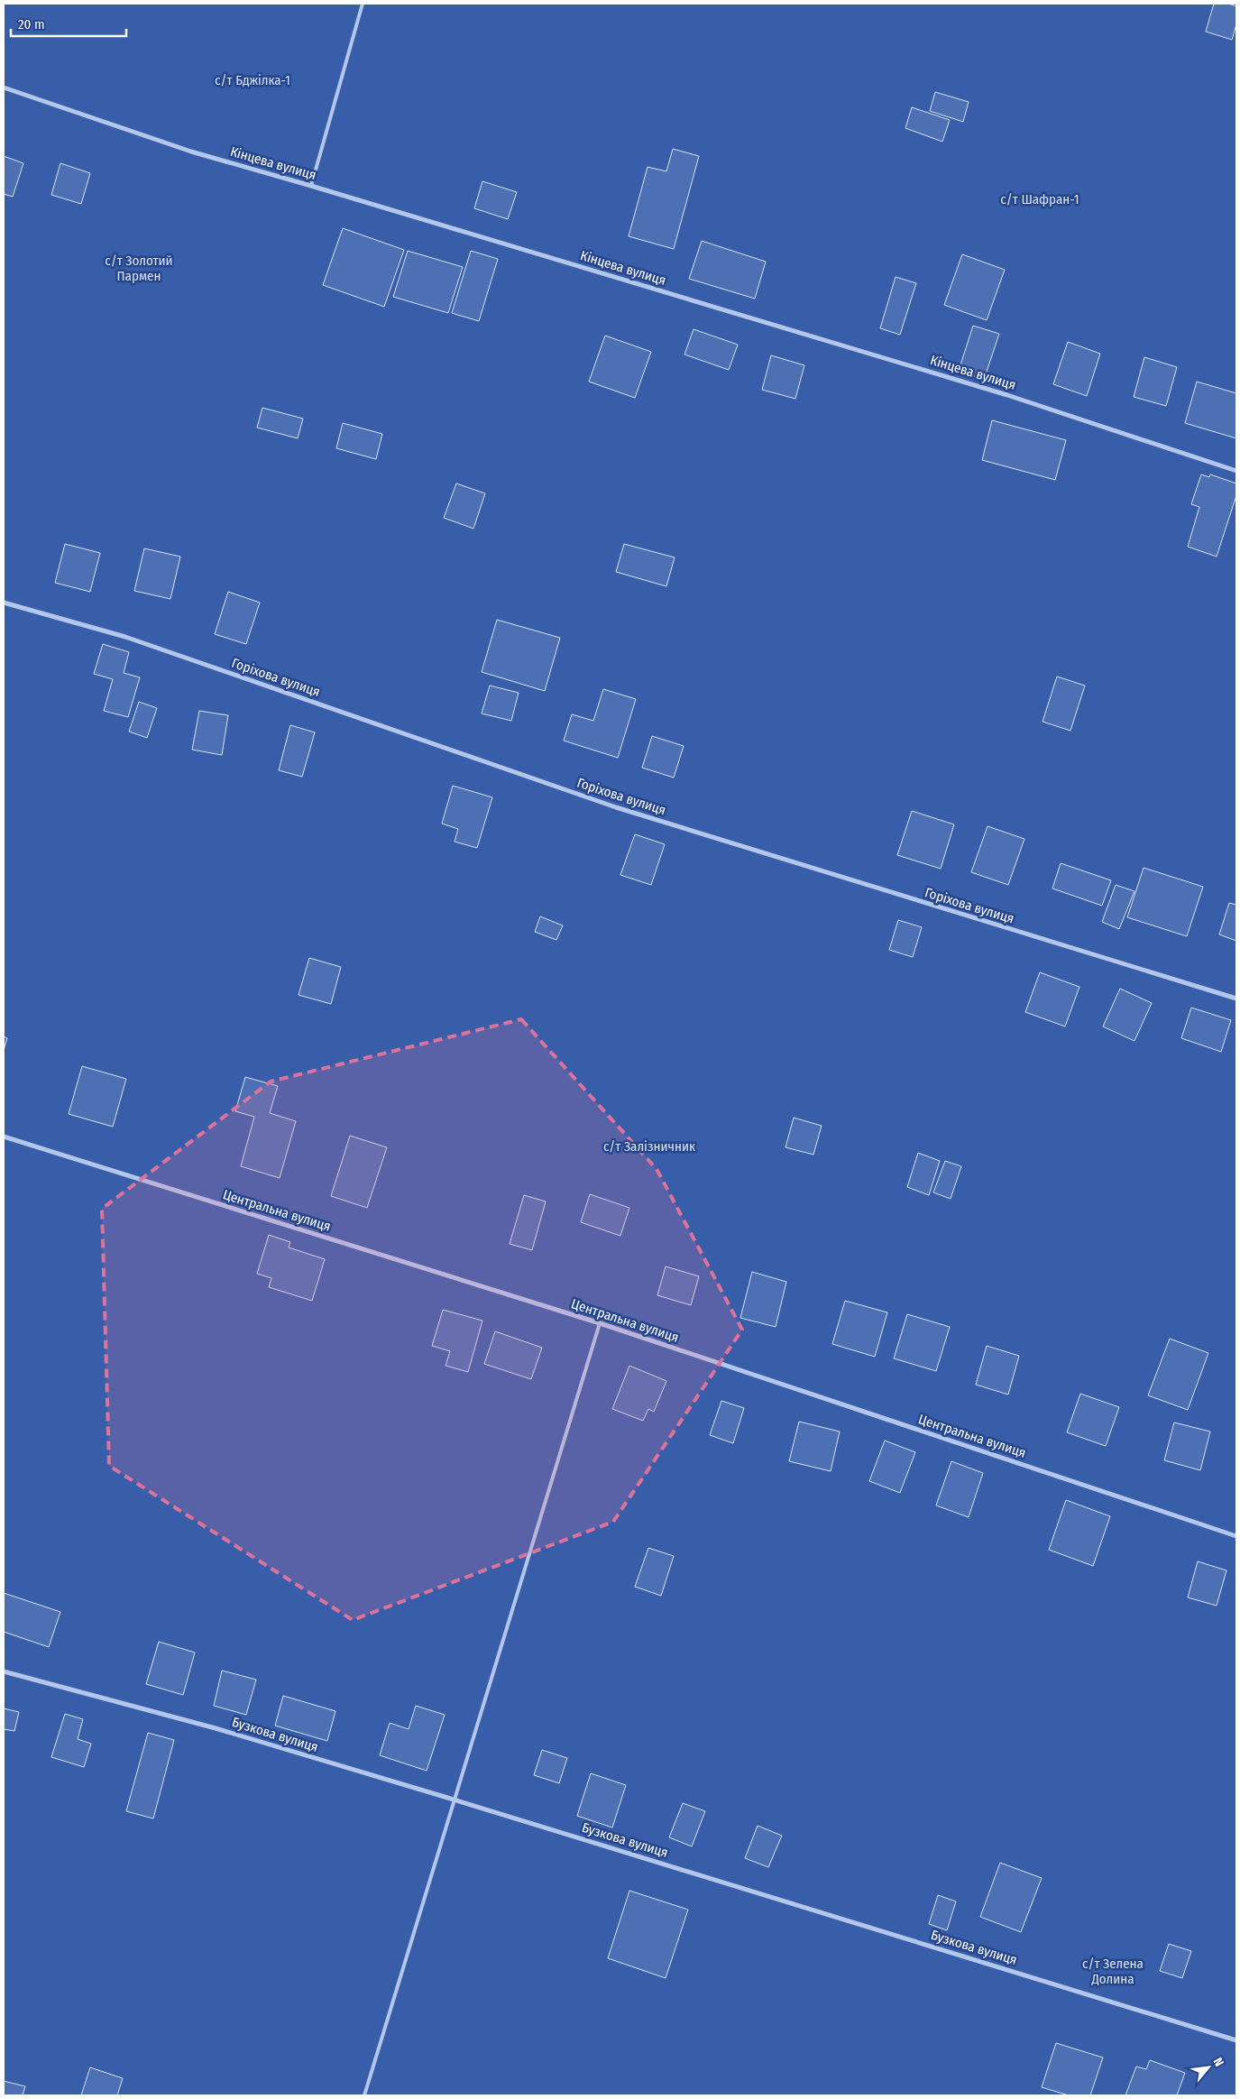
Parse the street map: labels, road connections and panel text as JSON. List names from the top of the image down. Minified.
{"streets":{"street":["Кінцева вулиця","Горіхова вулиця","Центральна вулиця","Бузкова вулиця"]},"parks":["с/т Бджілка-1","с/т Шафран-1","с/т Золотий Пармен","с/т Залізничник","с/т Зелена Долина"],"scale_bar":"20 m","north":"top right"}
